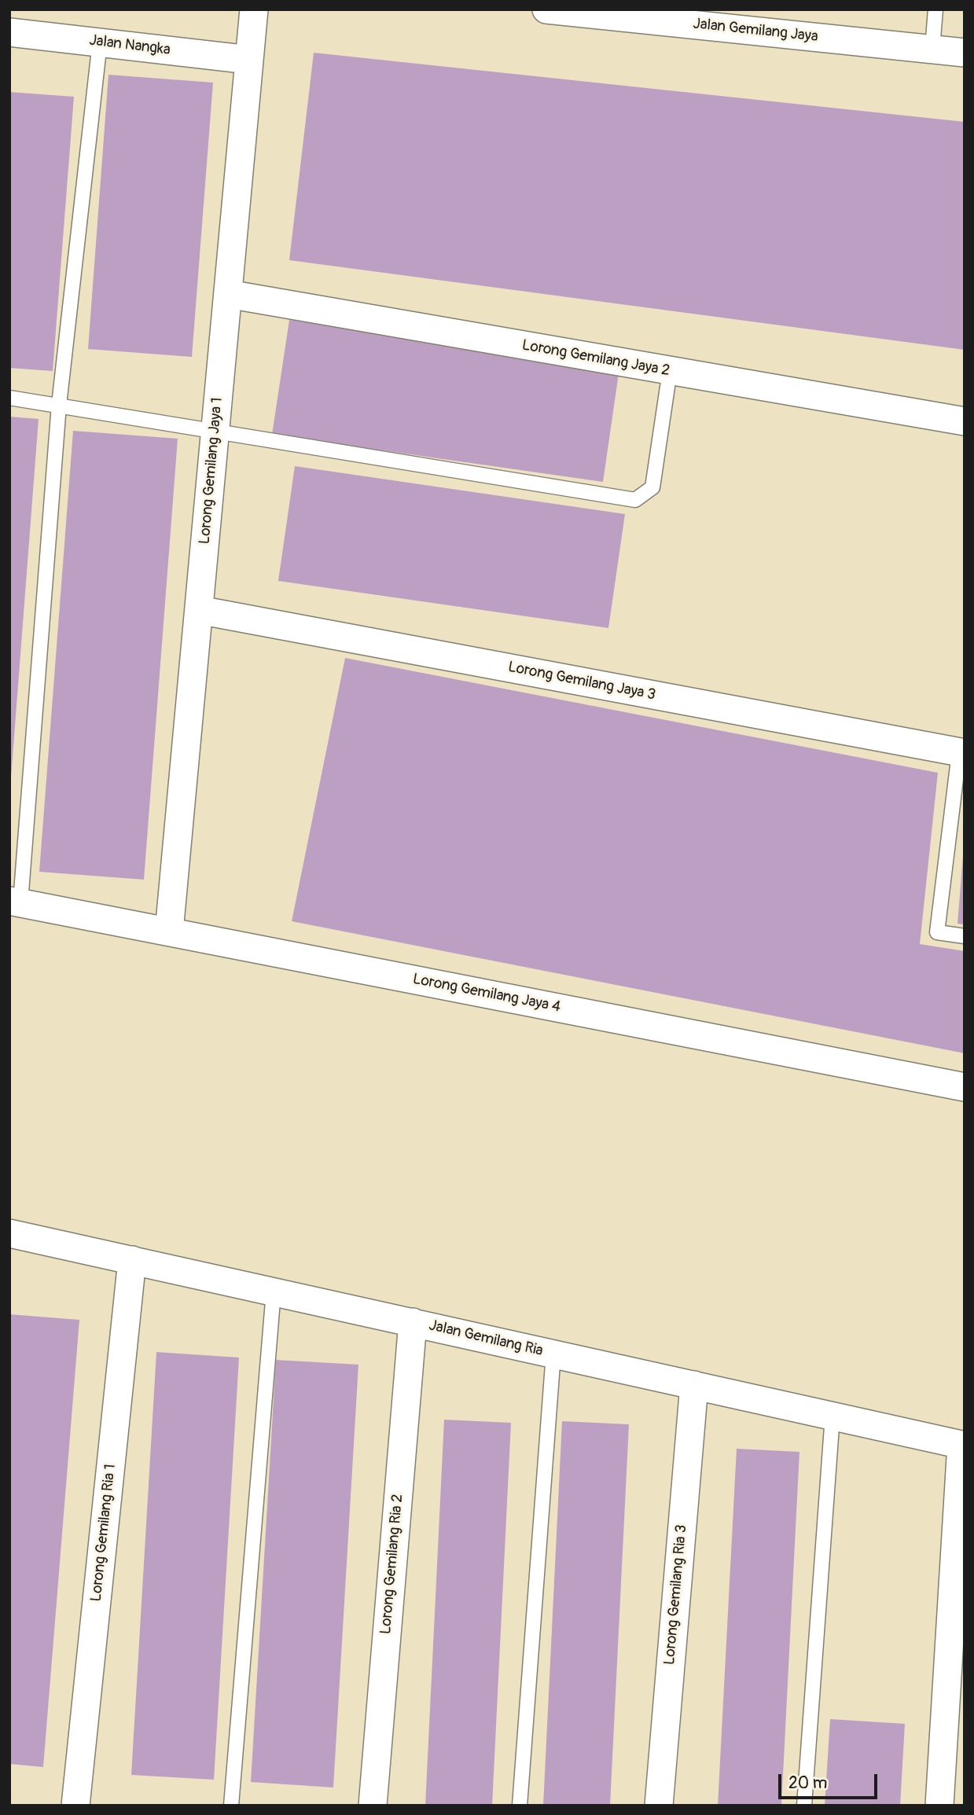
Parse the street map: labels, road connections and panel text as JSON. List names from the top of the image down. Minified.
{"streets":{"street":["Jalan Gemilang Jaya","Jalan Nangka","Lorong Gemilang Jaya 2","Lorong Gemilang Jaya 1","Lorong Gemilang Jaya 3","Lorong Gemilang Jaya 4","Jalan Gemilang Ria","Lorong Gemilang Ria 1","Lorong Gemilang Ria 2","Lorong Gemilang Ria 3"]},"crossings":[["Jalan Nangka","Lorong Gemilang Jaya 1"],["Lorong Gemilang Jaya 2","Lorong Gemilang Jaya 1"],["Lorong Gemilang Jaya 1","Lorong Gemilang Jaya 3"],["Lorong Gemilang Jaya 1","Lorong Gemilang Jaya 4"],["Jalan Gemilang Ria","Lorong Gemilang Ria 1"],["Jalan Gemilang Ria","Lorong Gemilang Ria 2"],["Jalan Gemilang Ria","Lorong Gemilang Ria 3"]],"scale_bar":"20 m"}
